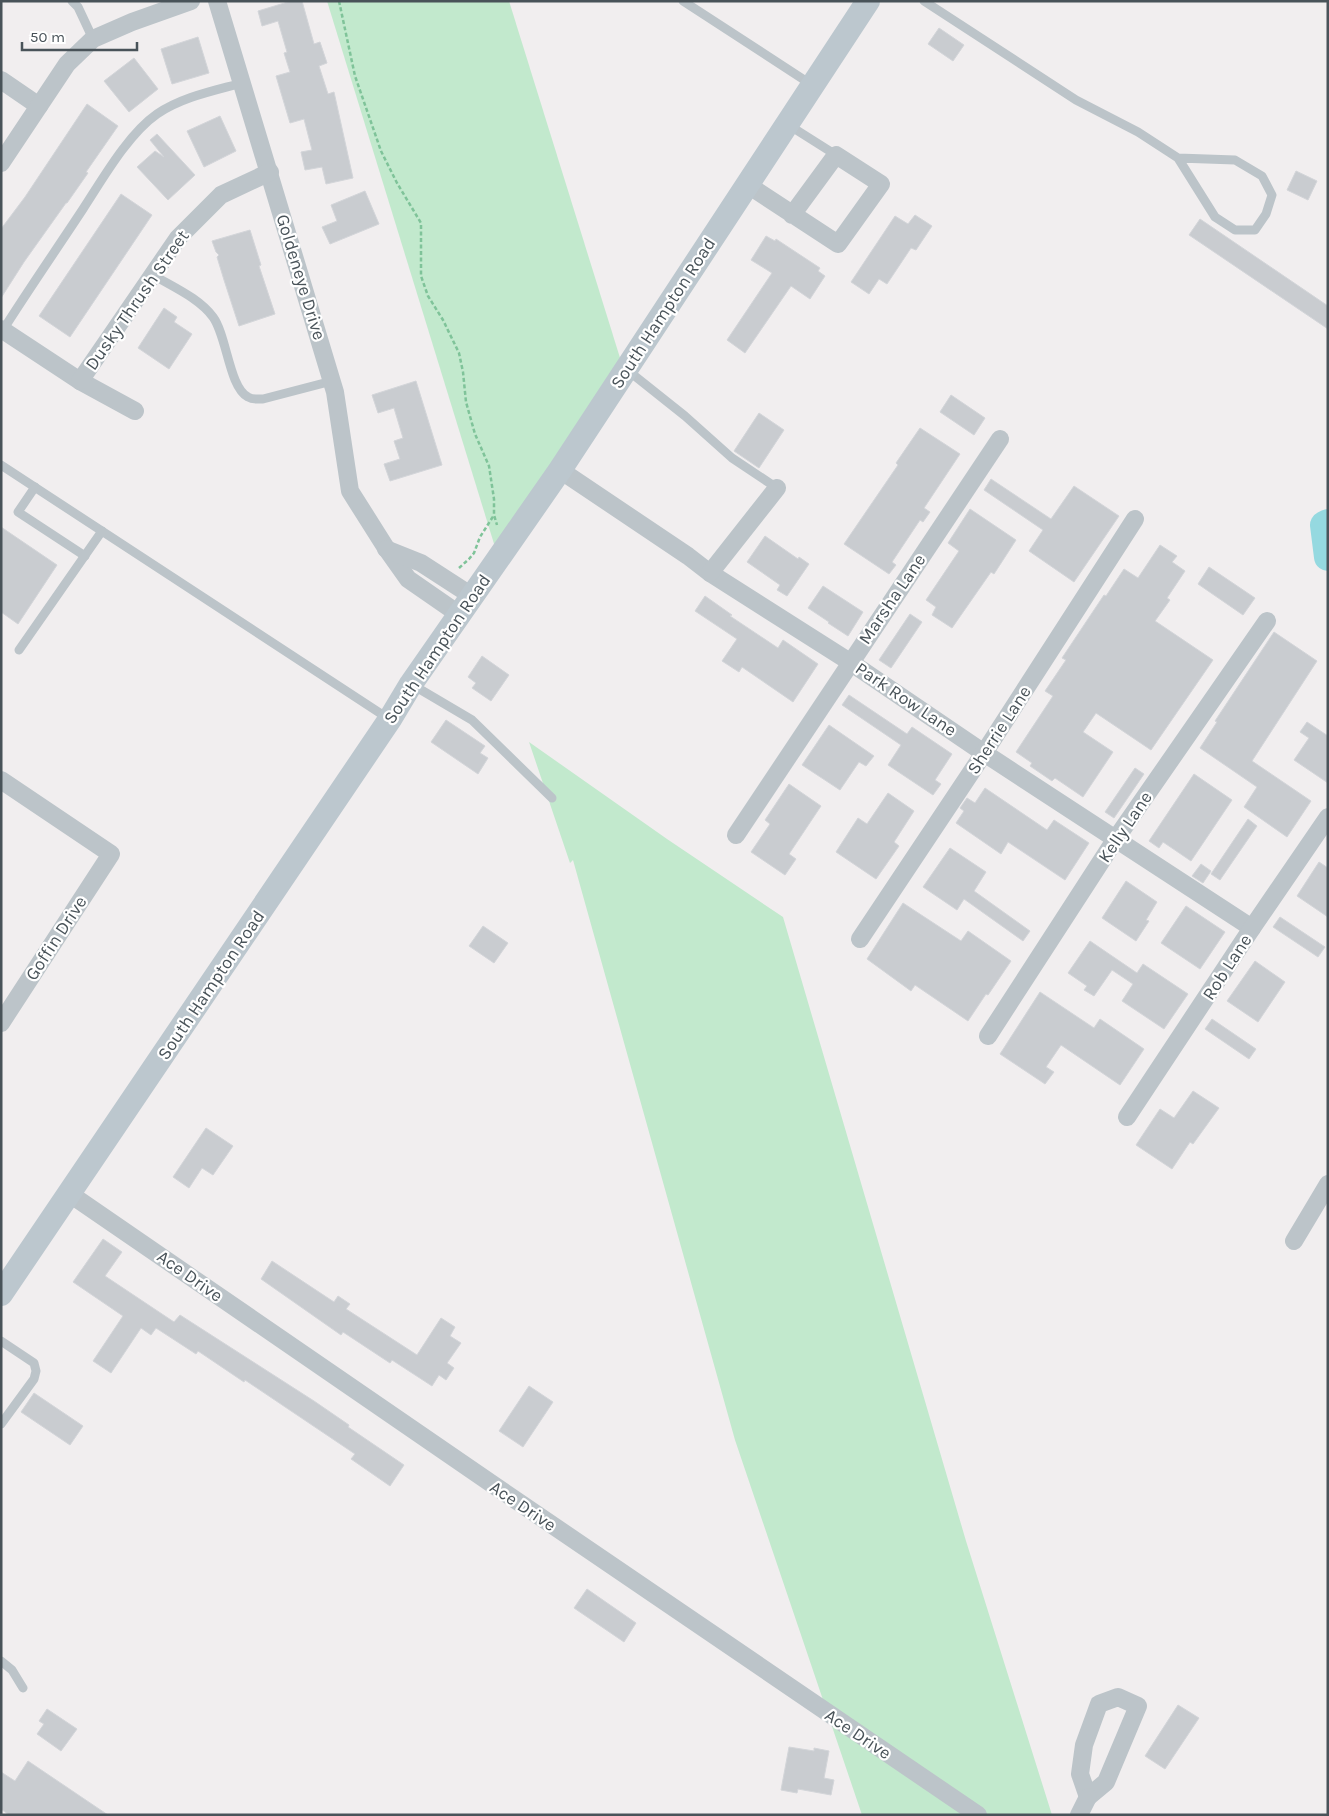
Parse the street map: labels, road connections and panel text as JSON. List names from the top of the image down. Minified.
{"streets":{"main road":["South Hampton Road"],"street":["Goldeneye Drive","Dusky Thrush Street","Marsha Lane","Park Row Lane","Sherrie Lane","Kelly Lane","Goffin Drive","Rob Lane","Ace Drive"]},"crossings":[["Goldeneye Drive","Dusky Thrush Street"],["Goldeneye Drive","South Hampton Road"],["South Hampton Road","Park Row Lane"],["South Hampton Road","Ace Drive"],["Marsha Lane","Park Row Lane"],["Park Row Lane","Sherrie Lane"],["Park Row Lane","Kelly Lane"],["Park Row Lane","Rob Lane"]],"scale_bar":"50 m"}
